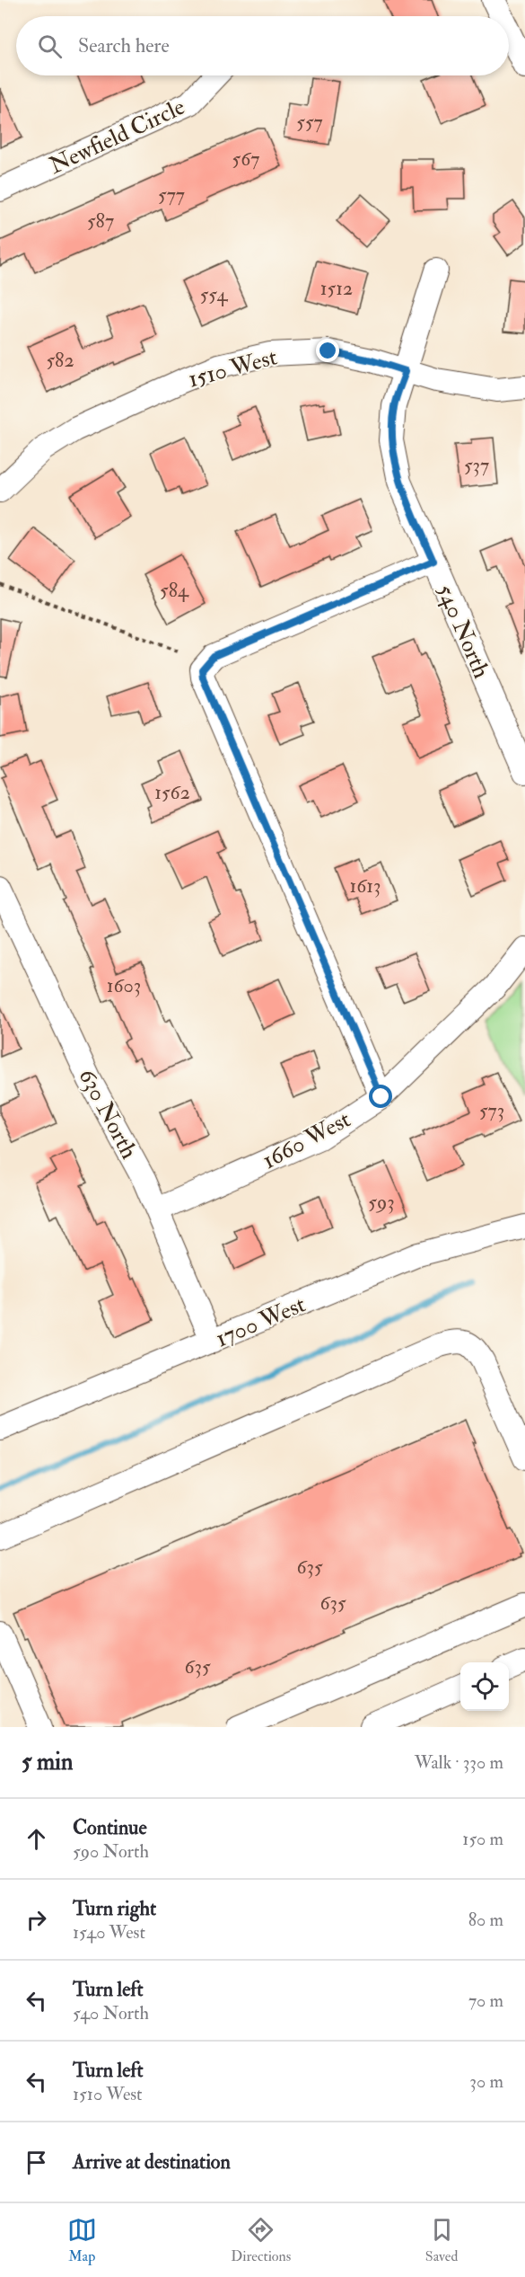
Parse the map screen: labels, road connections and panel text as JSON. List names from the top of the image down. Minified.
{"streets":{"street":["Newfield Circle","1510 West","540 North","630 North","1660 West","1700 West"]},"crossings":[["1510 West","540 North"],["630 North","1660 West"],["630 North","1700 West"]],"house_numbers":["557","567","577","587","1512","554","582","537","584","1562","1613","1603","573","593","635","635","635"],"page":{"search":"Search here","heading":["5 min","Walk · 330 m"],"list":[["Continue","590 North","150 m"],["Turn right","1540 West","80 m"],["Turn left","540 North","70 m"],["Turn left","1510 West","30 m"],"Arrive at destination"],"nav":["Map","Directions","Saved"]}}
